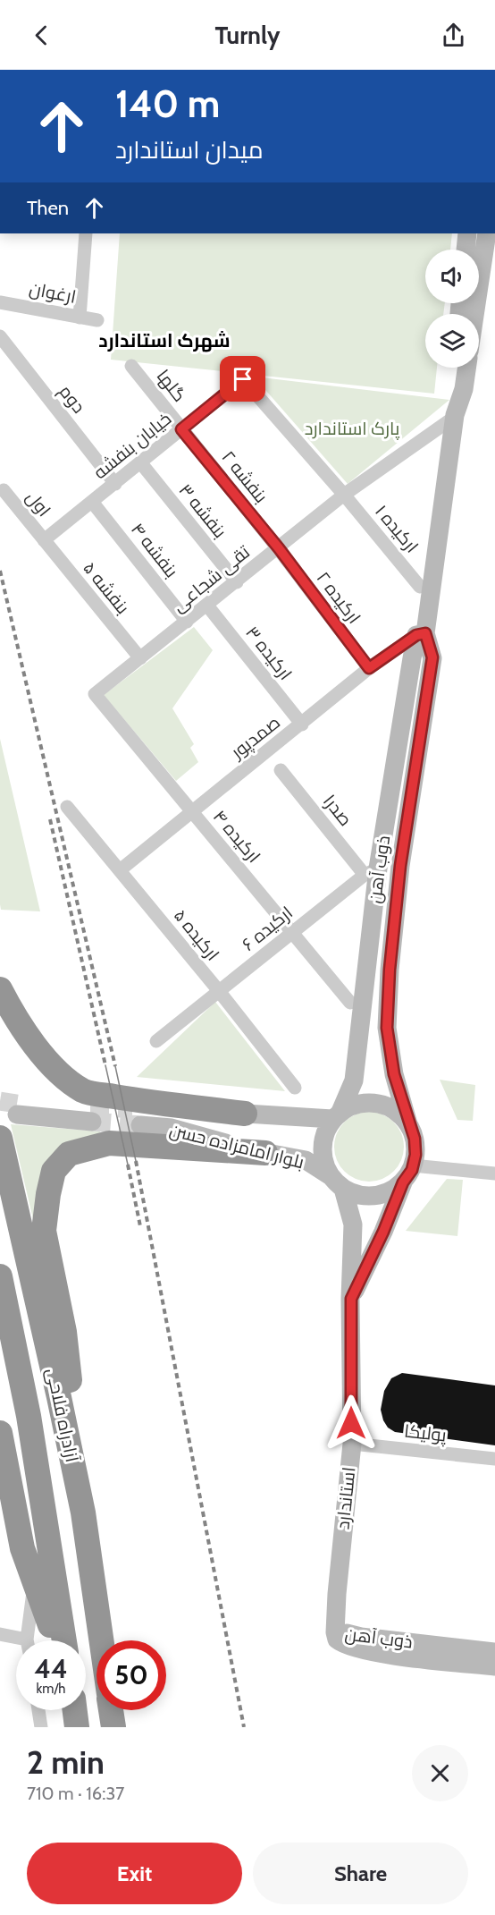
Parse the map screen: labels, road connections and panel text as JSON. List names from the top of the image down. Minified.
{"streets":{"highway":["آزادراه فلاحی"],"main road":["ذوب آهن","بلوار امامزاده حسن","استاندارد"],"street":["ارغوان","گلها","دوم","خیابان بنفشه","بنفشه ۲","اول","بنفشه ۳","ارکیده ۱","بنفشه ۴","تقی شجاعی","بنفشه ۵","ارکیده ۲","ارکیده ۳","صمدپور","صدرا","ارکیده ۴","ارکیده ۶","ارکیده ۵","پولیکا"]},"crossings":[["گلها","خیابان بنفشه"],["گلها","بنفشه ۲"],["دوم","خیابان بنفشه"],["خیابان بنفشه","بنفشه ۲"],["خیابان بنفشه","اول"],["خیابان بنفشه","بنفشه ۳"],["خیابان بنفشه","ارکیده ۱"],["خیابان بنفشه","بنفشه ۴"],["خیابان بنفشه","بنفشه ۵"],["بنفشه ۲","تقی شجاعی"],["بنفشه ۲","ارکیده ۲"],["اول","بنفشه ۵"],["بنفشه ۳","تقی شجاعی"],["ارکیده ۱","تقی شجاعی"],["بنفشه ۴","تقی شجاعی"],["تقی شجاعی","بنفشه ۵"],["تقی شجاعی","ارکیده ۲"],["تقی شجاعی","ارکیده ۳"],["تقی شجاعی","ارکیده ۴"],["تقی شجاعی","ذوب آهن"],["ارکیده ۲","صمدپور"],["ارکیده ۳","صمدپور"],["صمدپور","ارکیده ۴"],["صمدپور","ذوب آهن"],["صمدپور","ارکیده ۵"],["صدرا","ذوب آهن"],["صدرا","ارکیده ۶"],["ارکیده ۴","ارکیده ۶"],["ذوب آهن","ارکیده ۶"],["ذوب آهن","بلوار امامزاده حسن"],["ذوب آهن","استاندارد"],["ارکیده ۶","ارکیده ۵"],["بلوار امامزاده حسن","استاندارد"],["پولیکا","استاندارد"]],"districts":["شهرک استاندارد"],"parks":["پارک استاندارد"],"page":{"header":"Turnly","turn":["140 m","میدان استاندارد"],"then":"Then","speed":"44 km/h","limit":"50","heading":["2 min","710 m · 16:37"],"buttons":["Exit","Share"]}}
